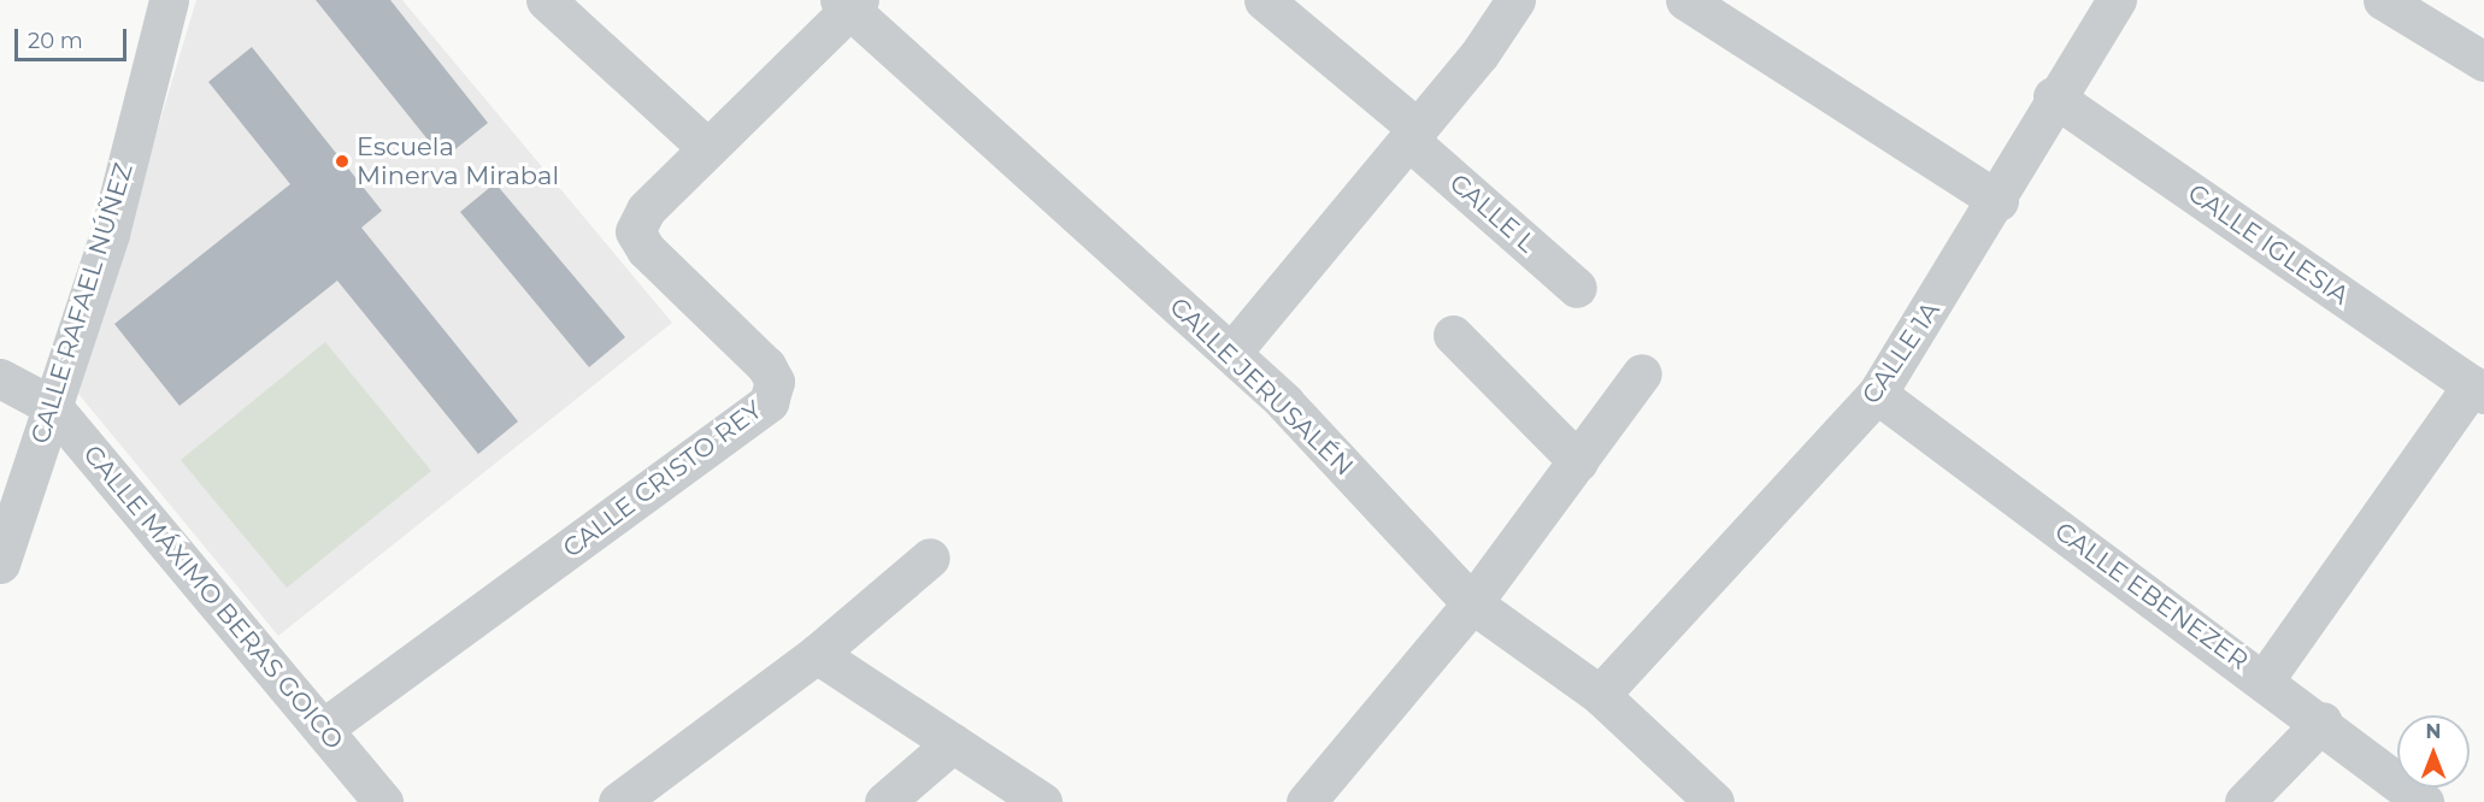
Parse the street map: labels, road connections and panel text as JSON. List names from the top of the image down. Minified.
{"streets":{"street":["CALLE L","CALLE IGLESIA","CALLE RAFAEL NÚÑEZ","CALLE 1A","CALLE JERUSALÉN","CALLE CRISTO REY","CALLE EBENEZER","CALLE MÁXIMO BERAS GOICO"]},"crossings":[["CALLE IGLESIA","CALLE 1A"],["CALLE RAFAEL NÚÑEZ","CALLE MÁXIMO BERAS GOICO"],["CALLE 1A","CALLE JERUSALÉN"],["CALLE 1A","CALLE EBENEZER"],["CALLE JERUSALÉN","CALLE CRISTO REY"],["CALLE CRISTO REY","CALLE MÁXIMO BERAS GOICO"]],"places":["Escuela Minerva Mirabal"],"scale_bar":"20 m","north":"top"}
